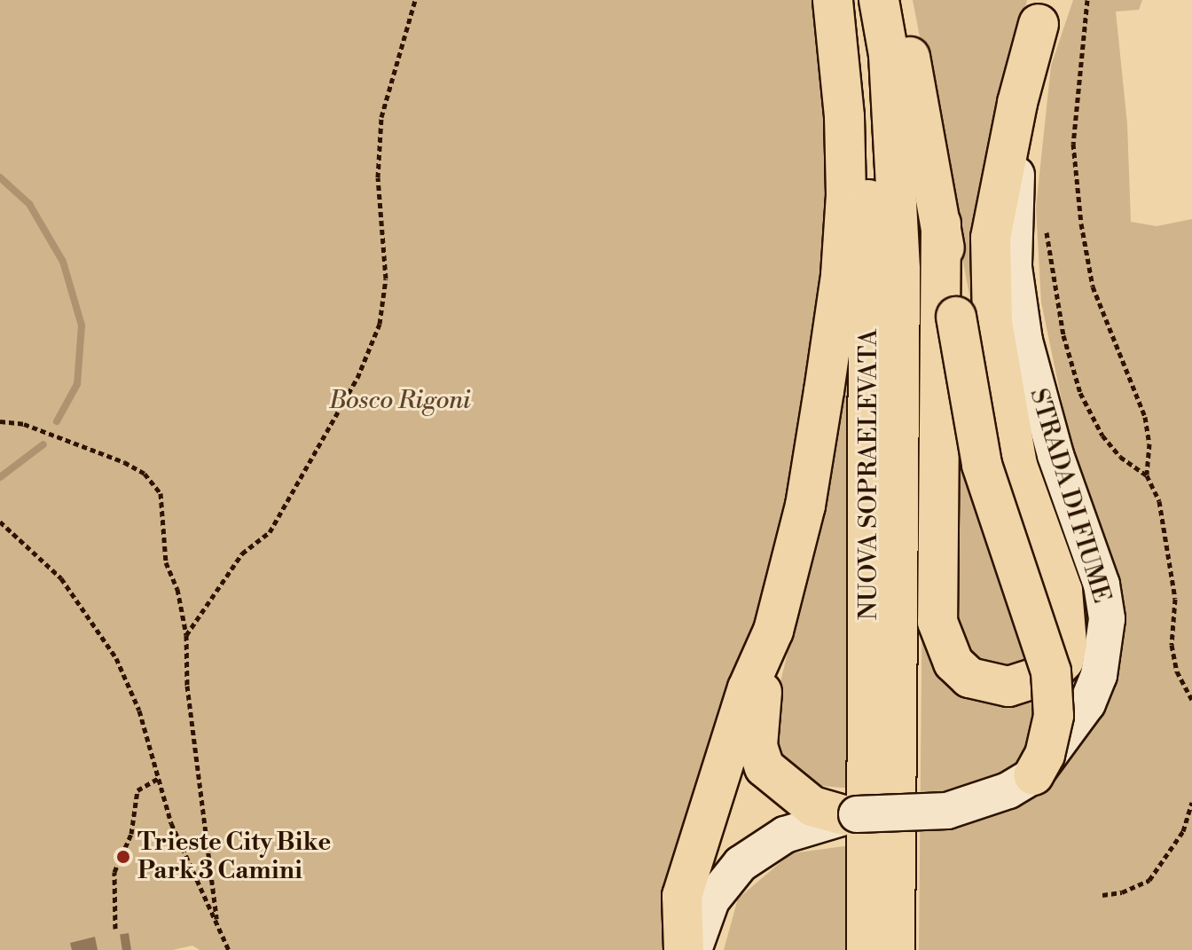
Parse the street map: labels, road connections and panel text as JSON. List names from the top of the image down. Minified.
{"streets":{"highway":["NUOVA SOPRAELEVATA"],"main road":["STRADA DI FIUME"]},"parks":["Bosco Rigoni"],"places":["Trieste City Bike Park 3 Camini"]}
